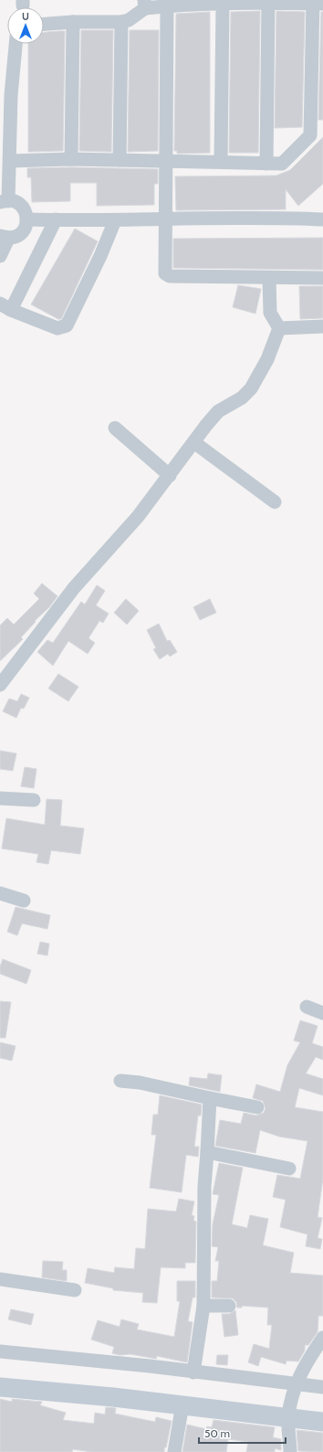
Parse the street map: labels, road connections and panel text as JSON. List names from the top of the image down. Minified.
{"scale_bar":"50 m","north":"top"}
